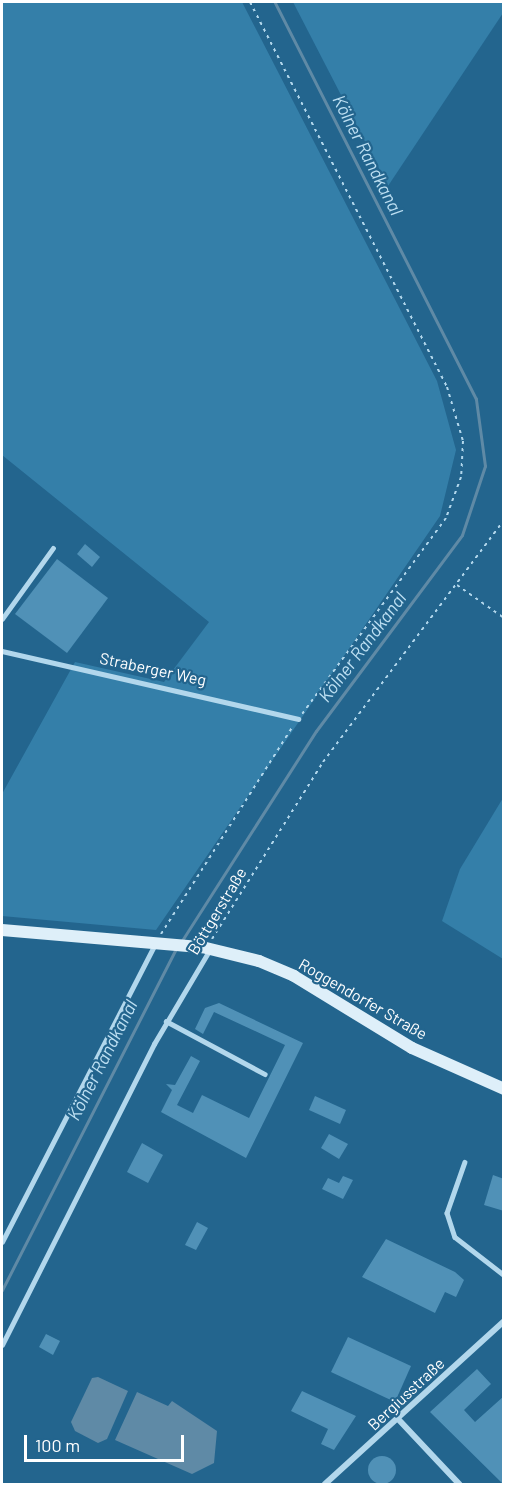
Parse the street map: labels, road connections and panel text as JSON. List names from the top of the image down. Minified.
{"streets":{"main road":["Roggendorfer Straße"],"street":["Bergiusstraße"],"lane":["Straberger Weg","Böttgerstraße"]},"crossings":[["Böttgerstraße","Roggendorfer Straße"]],"water":["Kölner Randkanal"],"scale_bar":"100 m"}
